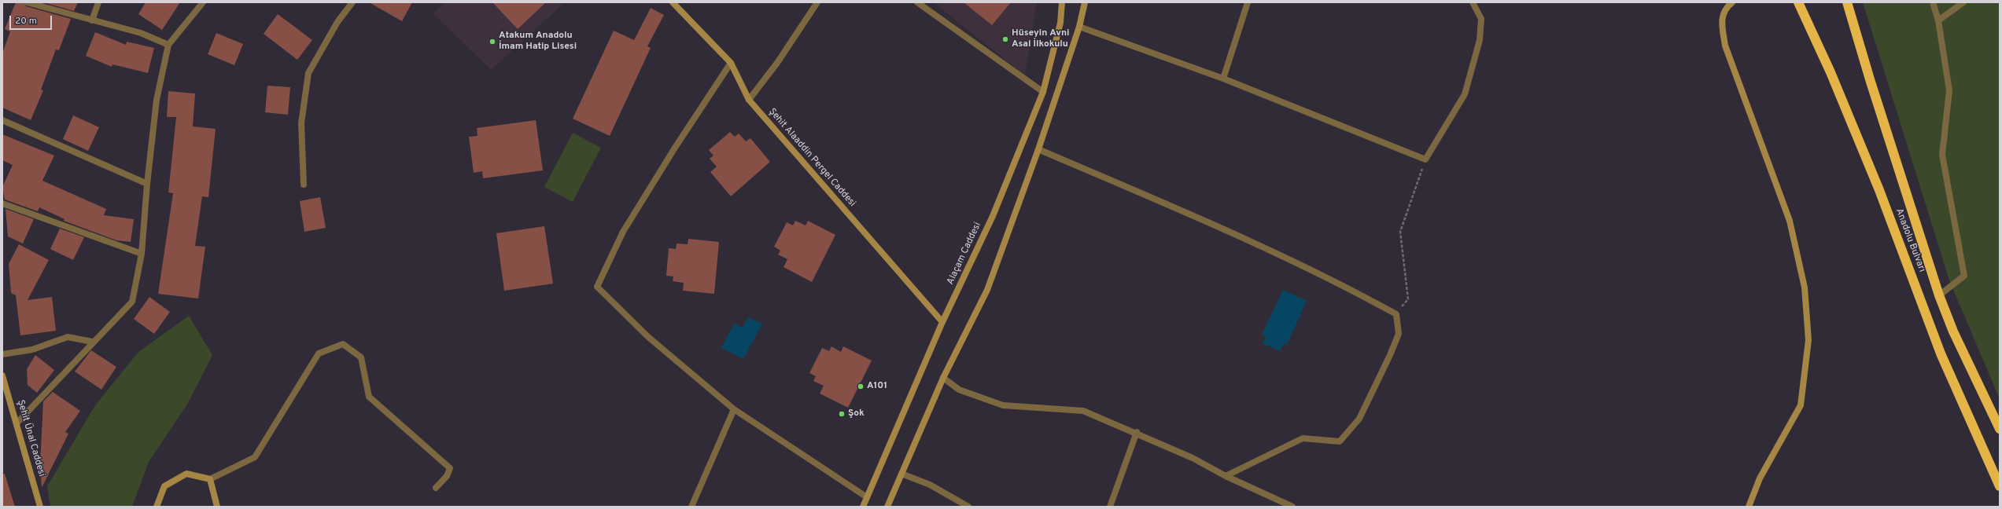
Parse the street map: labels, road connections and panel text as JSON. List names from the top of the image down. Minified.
{"streets":{"highway":["Anadolu Bulvarı"],"street":["Şehit Alaaddin Pergel Caddesi","Alaçam Caddesi","Şehit Ünal Caddesi"]},"crossings":[["Şehit Alaaddin Pergel Caddesi","Alaçam Caddesi"]],"places":["Hüseyin Avni Asal İlkokulu","Atakum Anadolu İmam Hatip Lisesi","A101","Şok"],"scale_bar":"20 m"}
